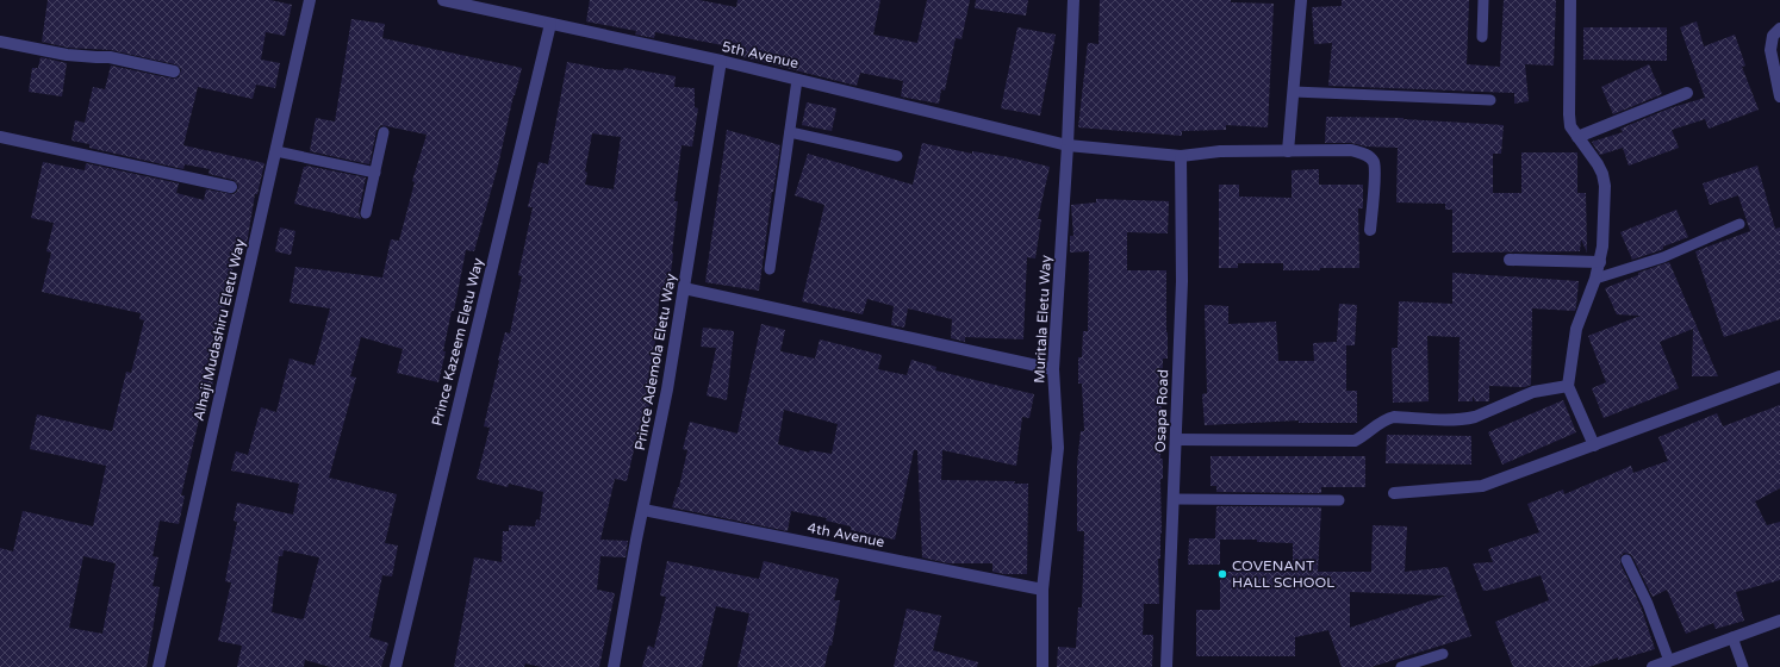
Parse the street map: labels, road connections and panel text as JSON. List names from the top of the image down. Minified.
{"streets":{"street":["5th Avenue","Muritala Eletu Way","Alhaji Mudashiru Eletu Way","Prince Kazeem Eletu Way","Prince Ademola Eletu Way","Osapa Road","4th Avenue"]},"crossings":[["5th Avenue","Muritala Eletu Way"],["5th Avenue","Prince Kazeem Eletu Way"],["5th Avenue","Prince Ademola Eletu Way"],["5th Avenue","Osapa Road"],["Muritala Eletu Way","4th Avenue"],["Prince Ademola Eletu Way","4th Avenue"]],"places":["COVENANT HALL SCHOOL"]}
